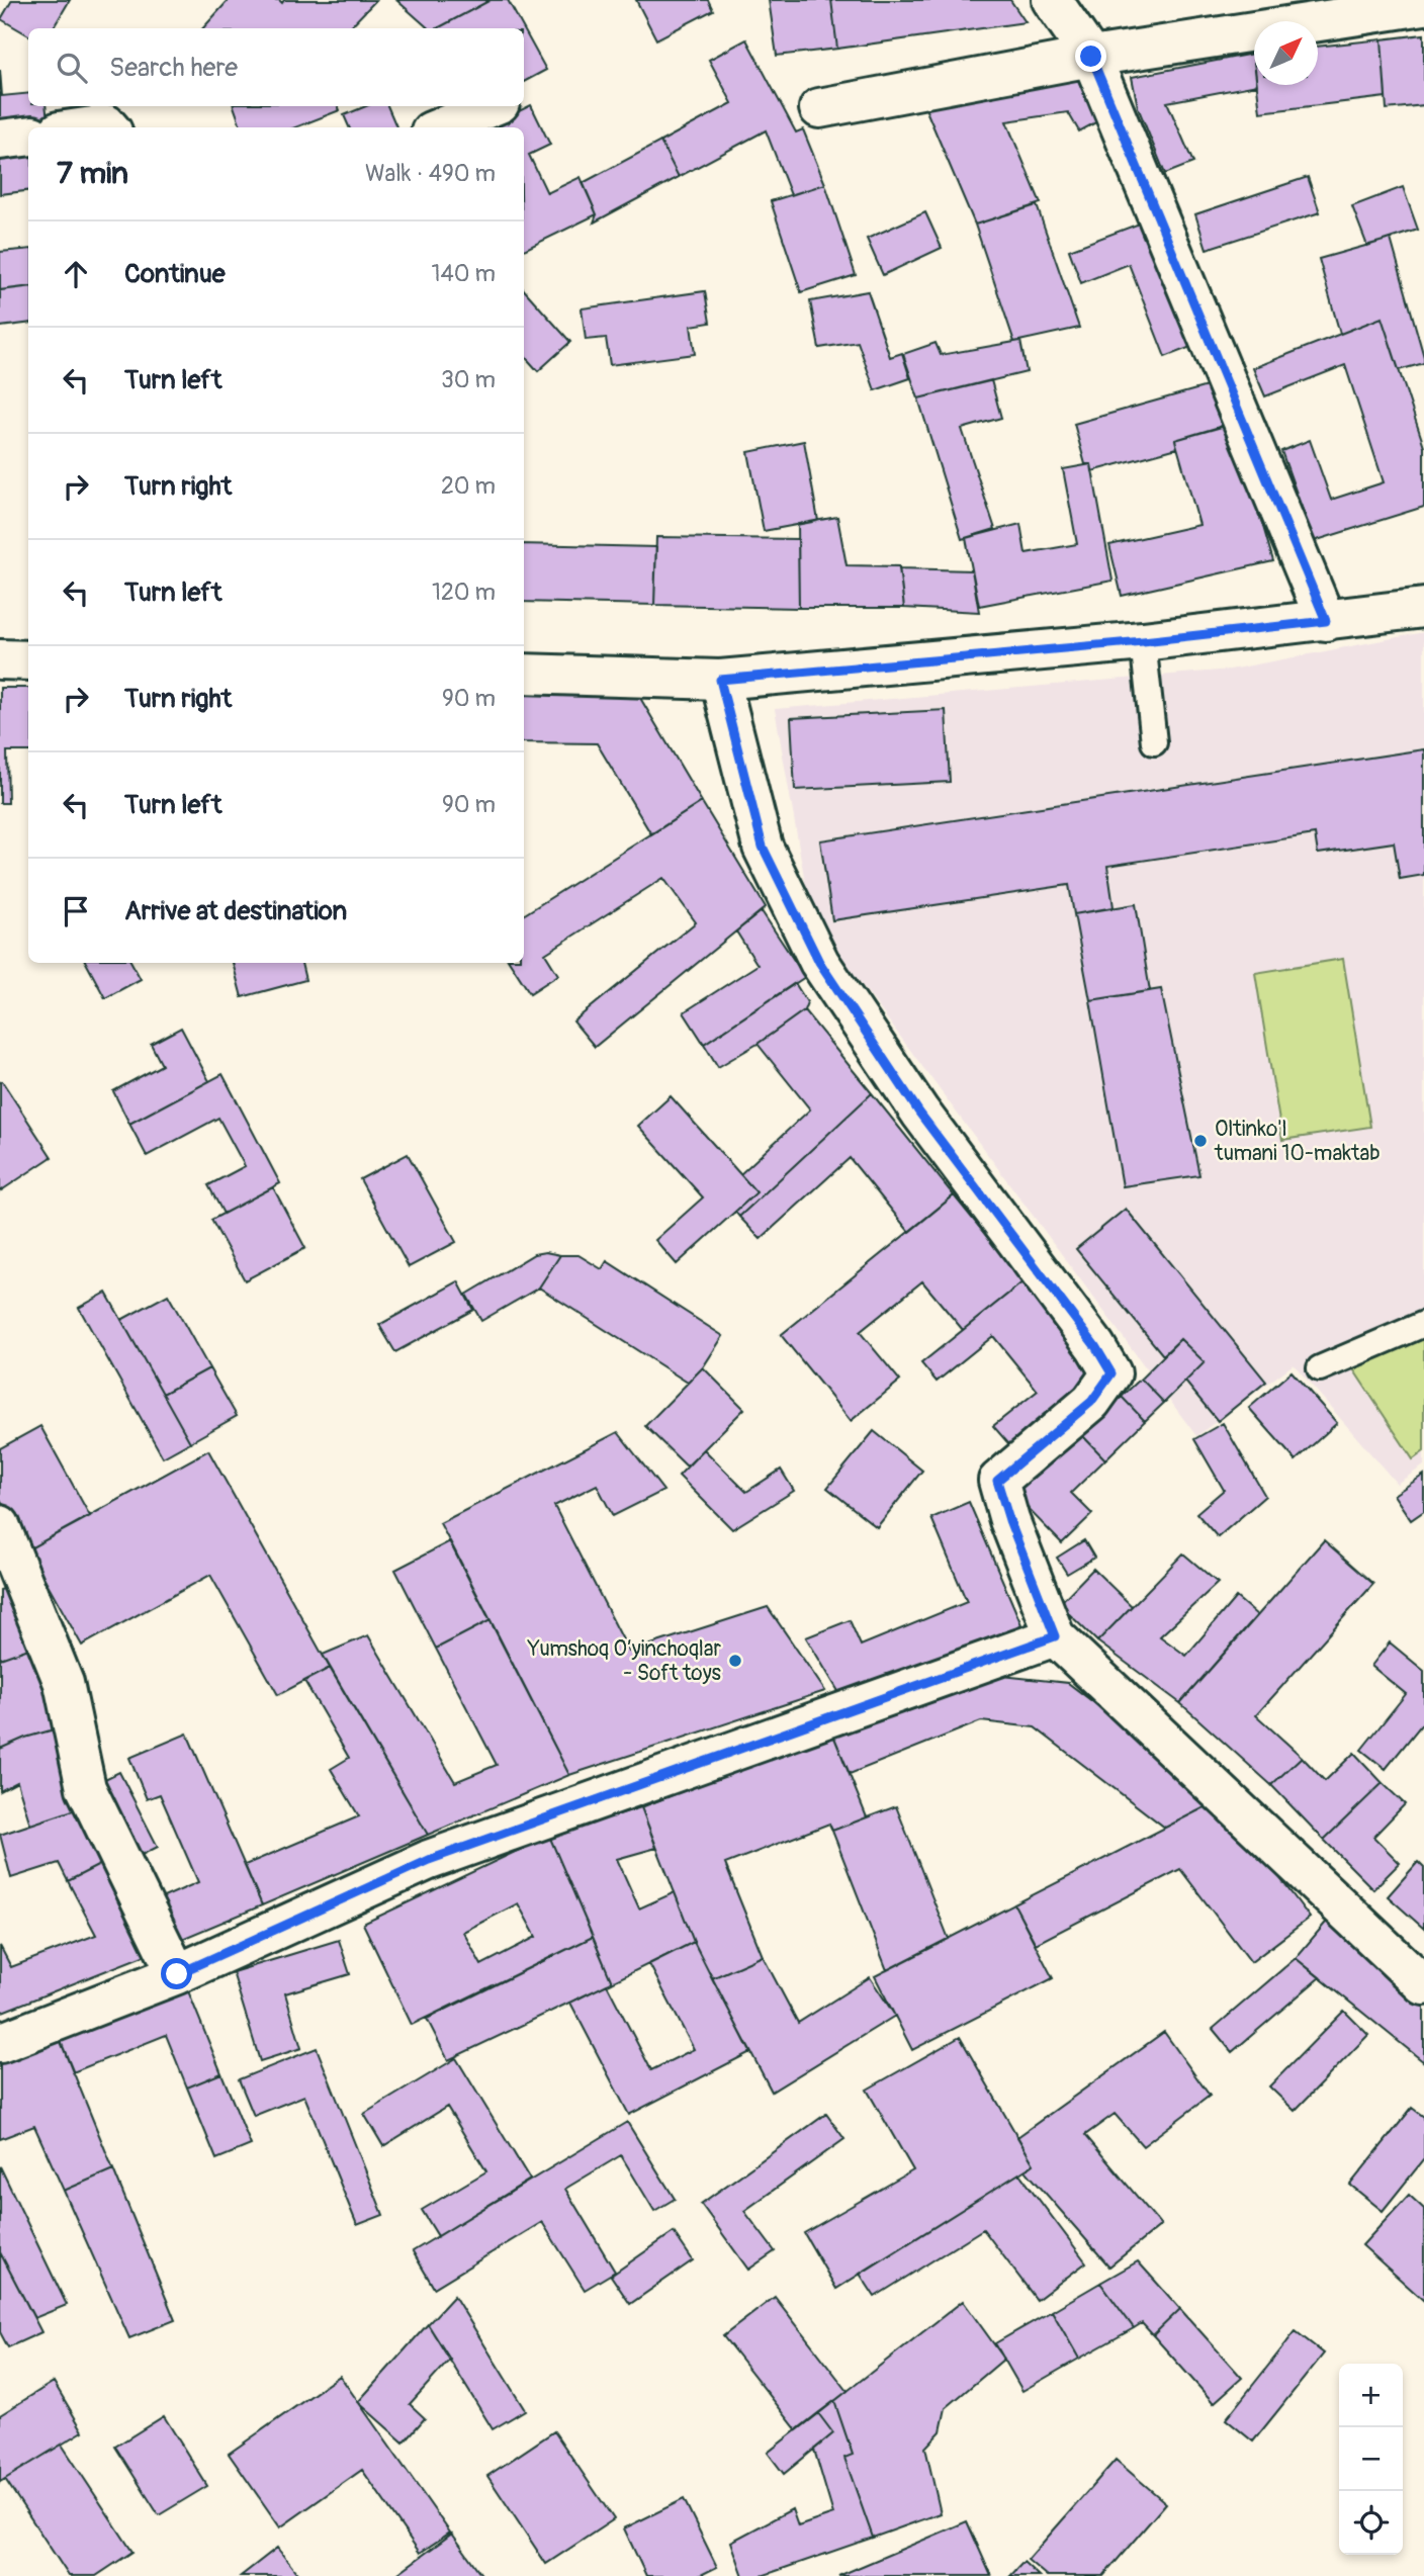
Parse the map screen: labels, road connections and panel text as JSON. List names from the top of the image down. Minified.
{"places":["Oltinko'l tumani 10-maktab","Yumshoq O’yinchoqlar - Soft toys"],"north":"top right","page":{"search":"Search here","heading":["7 min","Walk · 490 m"],"list":[["Continue","140 m"],["Turn left","30 m"],["Turn right","20 m"],["Turn left","120 m"],["Turn right","90 m"],["Turn left","90 m"],"Arrive at destination"],"map_buttons":["+","−"]}}
